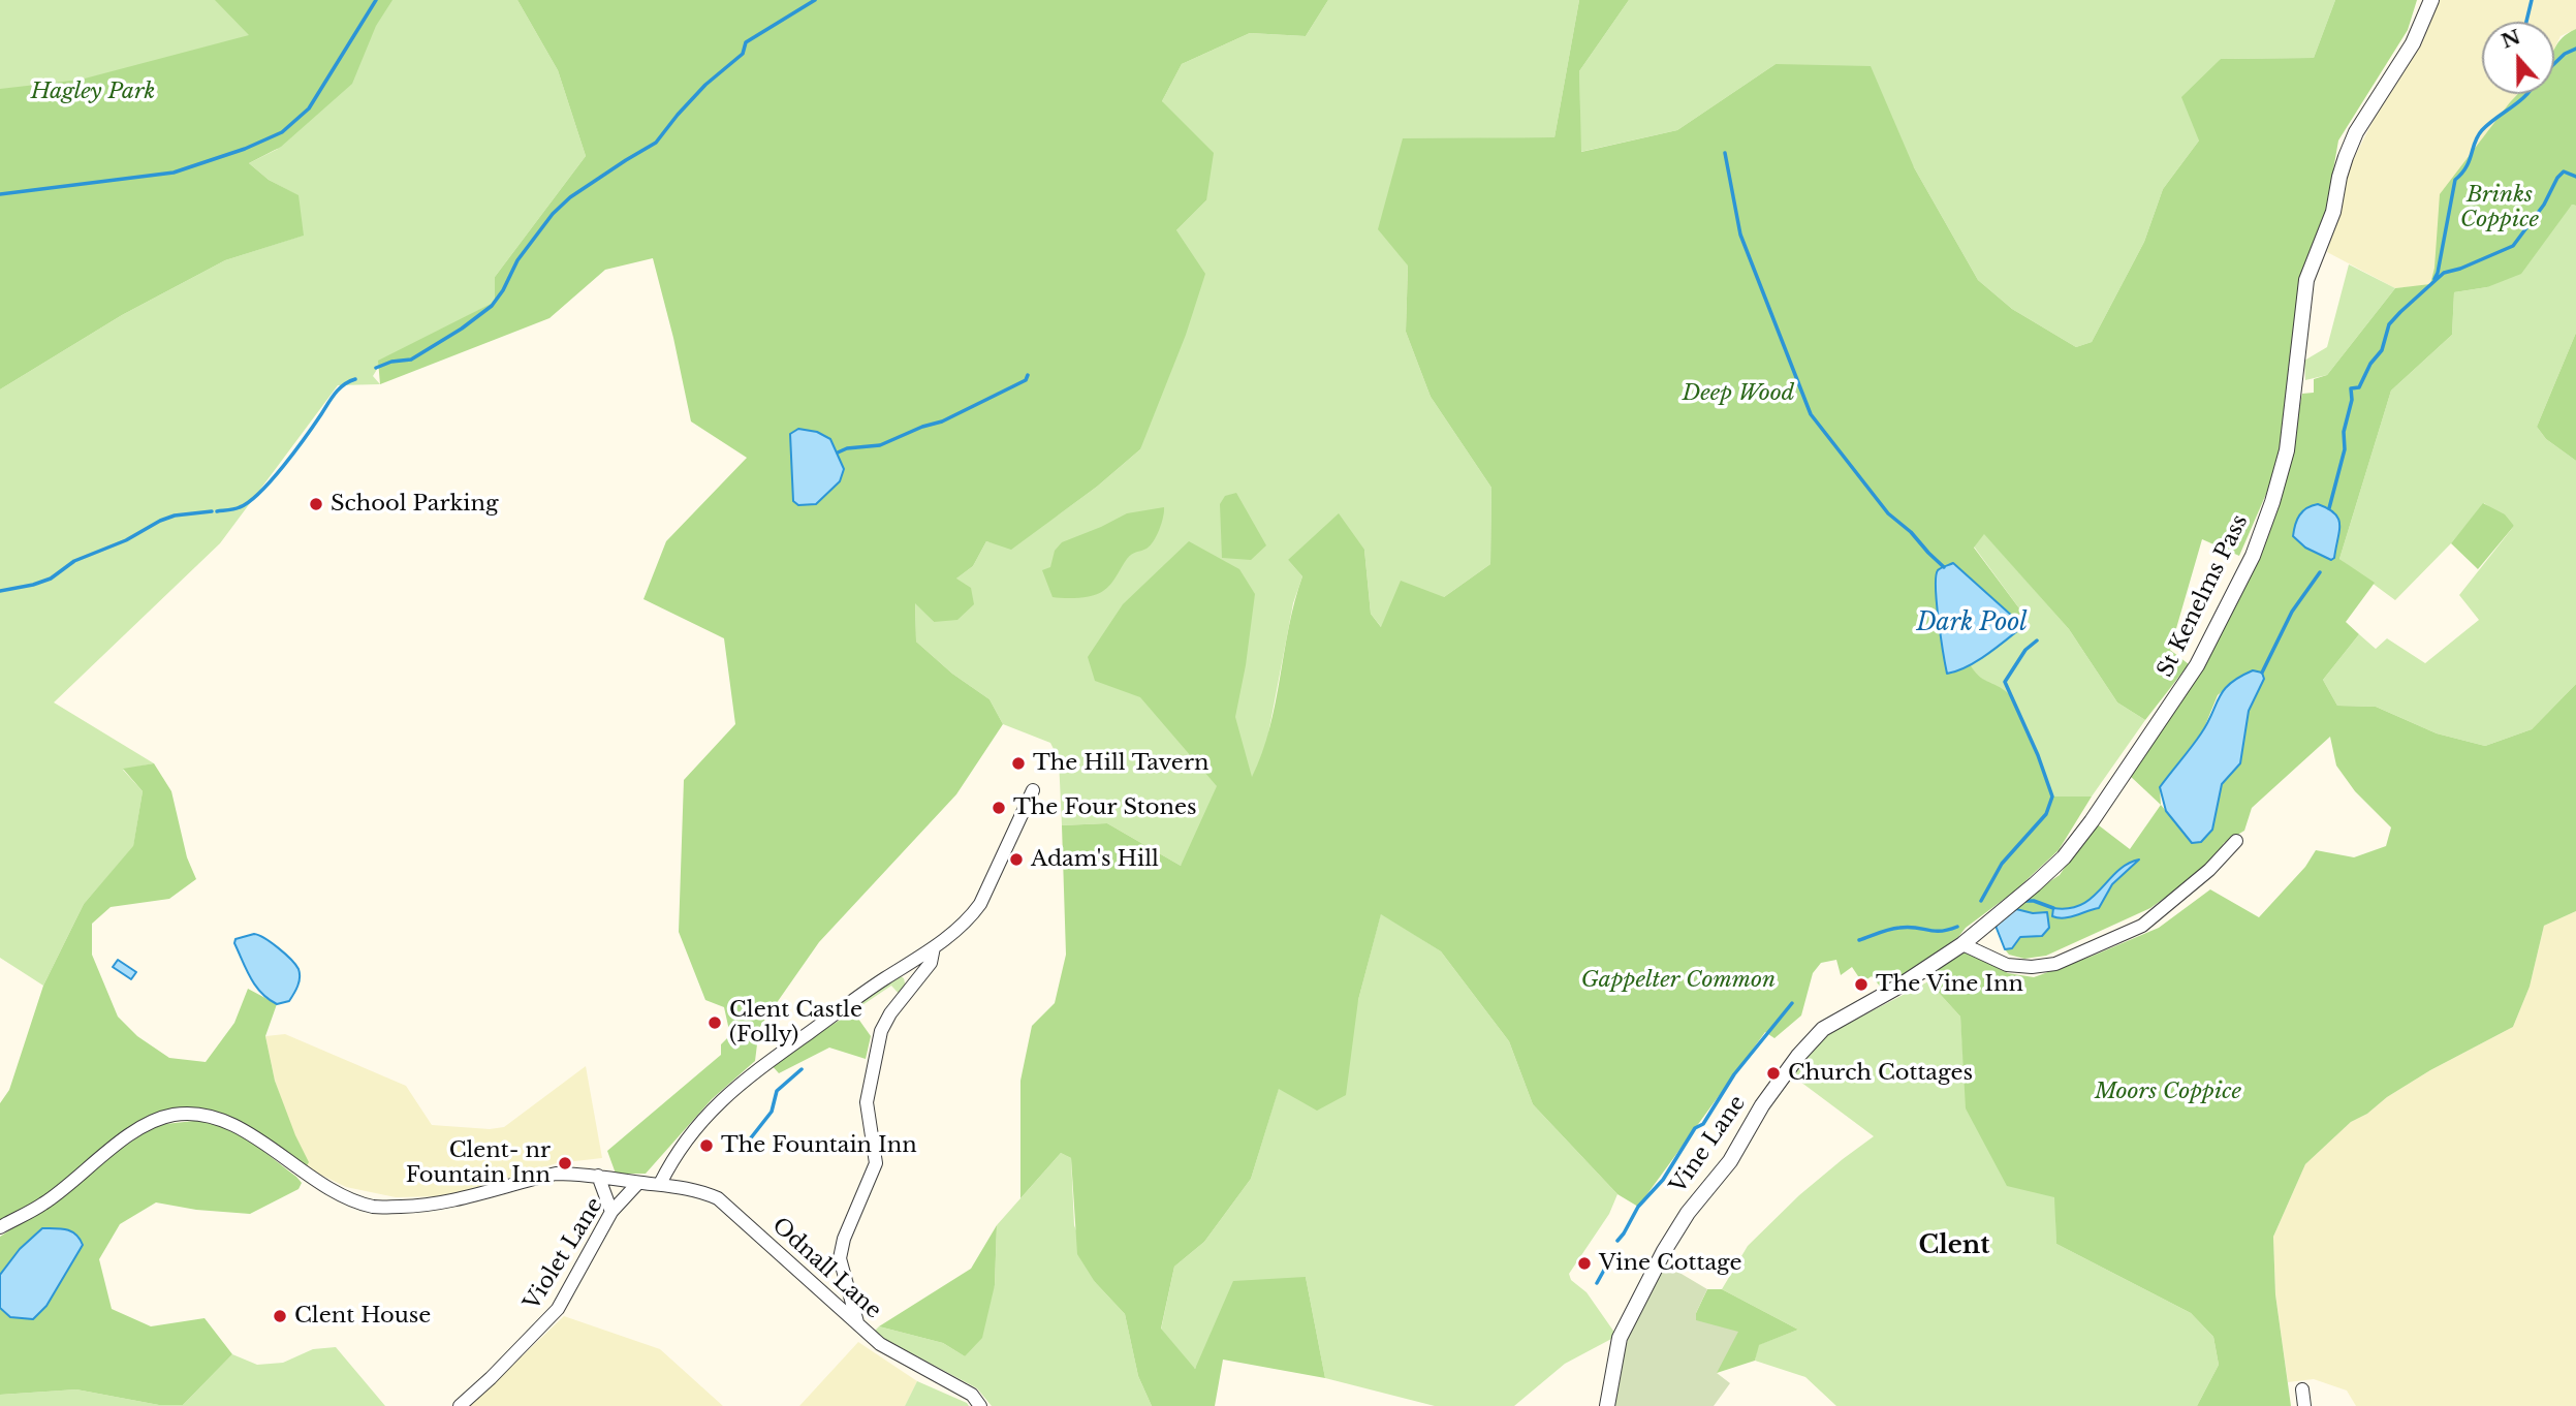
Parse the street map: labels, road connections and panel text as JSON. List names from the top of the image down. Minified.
{"streets":{"street":["St Kenelms Pass","Vine Lane","Violet Lane","Odnall Lane"]},"crossings":[["St Kenelms Pass","Vine Lane"],["Violet Lane","Odnall Lane"]],"districts":["Clent"],"water":["Dark Pool"],"parks":["Hagley Park","Brinks Coppice","Deep Wood","Gappelter Common","Moors Coppice"],"places":["School Parking","The Hill Tavern","The Four Stones","Adam's Hill","The Vine Inn","Clent Castle (Folly)","Church Cottages","The Fountain Inn","Clent- nr Fountain Inn","Vine Cottage","Clent House"],"north":"top"}
